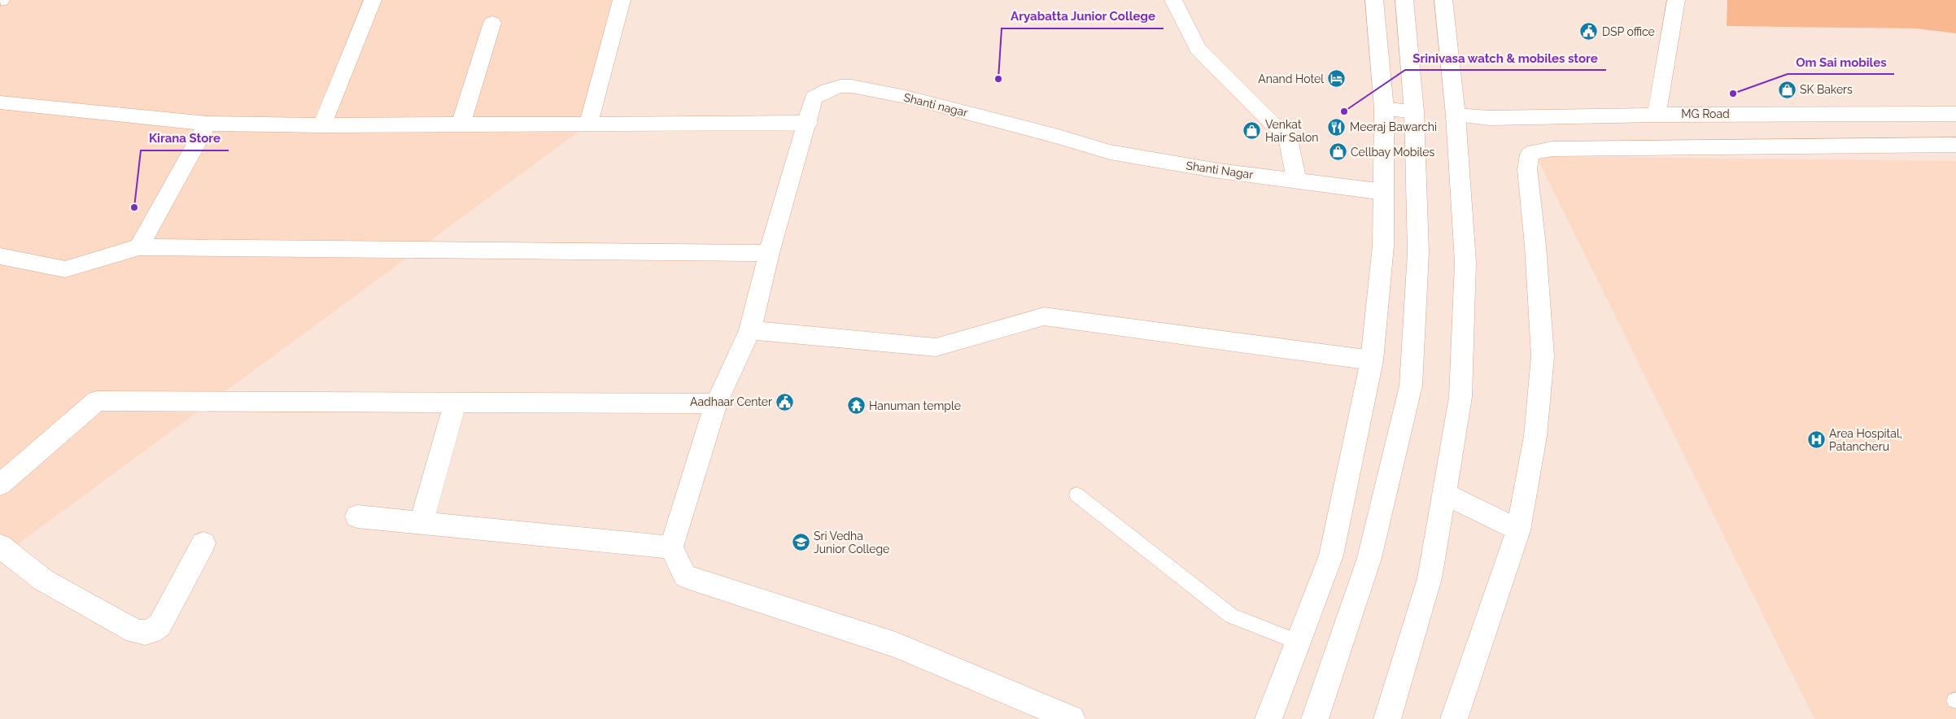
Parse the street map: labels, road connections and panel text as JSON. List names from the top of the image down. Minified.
{"streets":{"main road":["Shanti nagar","MG Road","Shanti Nagar"]},"crossings":[["Shanti nagar","Shanti Nagar"]],"places":{"public building":["DSP office","Aadhaar Center"],"other":["Aryabatta Junior College","Om Sai mobiles","Srinivasa watch & mobiles store","Kirana Store"],"hotel":["Anand Hotel"],"shop":["SK Bakers","Venkat Hair Salon","Cellbay Mobiles"],"restaurant":["Meeraj Bawarchi"],"temple":["Hanuman temple"],"hospital":["Area Hospital, Patancheru"],"school or university":["Sri Vedha Junior College"]}}
